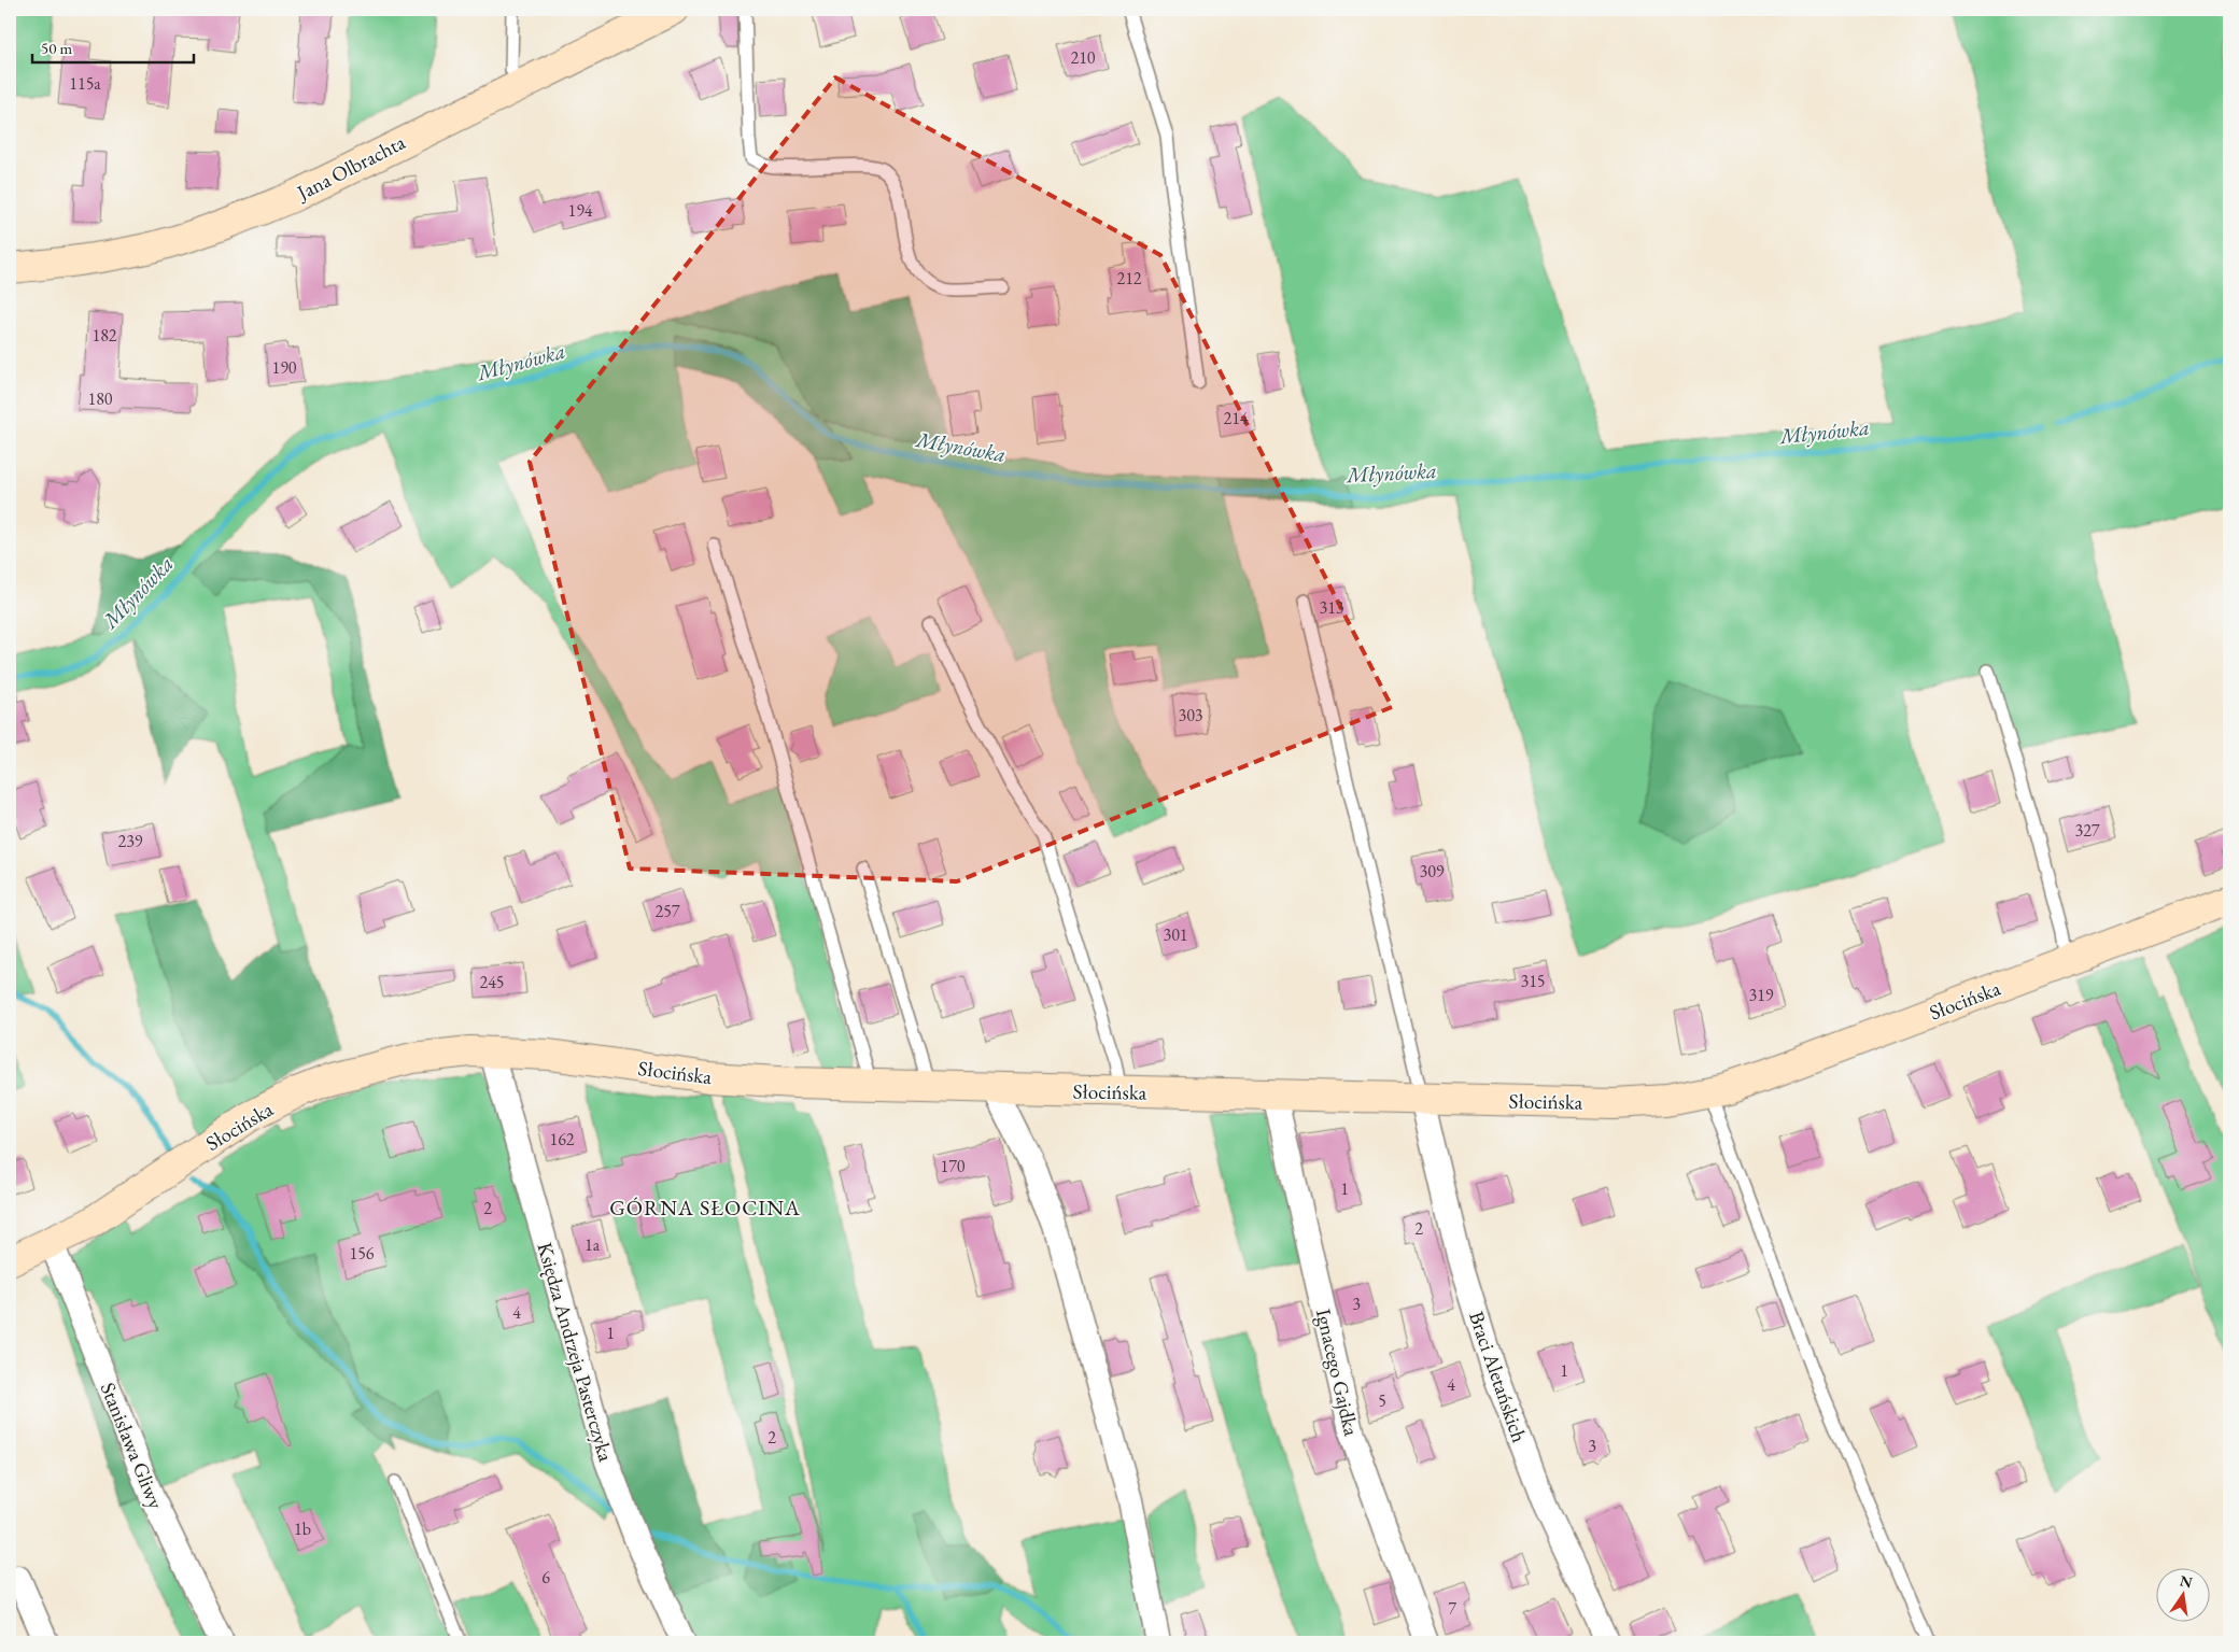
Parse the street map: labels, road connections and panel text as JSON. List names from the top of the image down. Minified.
{"streets":{"street":["Jana Olbrachta","Słocińska","Księdza Andrzeja Pasterczyka","Ignacego Gajdka","Braci Aletańskich","Stanisława Gliwy"]},"crossings":[["Słocińska","Księdza Andrzeja Pasterczyka"],["Słocińska","Ignacego Gajdka"],["Słocińska","Braci Aletańskich"],["Słocińska","Stanisława Gliwy"]],"districts":["GÓRNA SŁOCINA"],"water":["Młynówka"],"house_numbers":["210","115a","194","212","182","190","180","214","313","303","327","239","309","257","301","315","245","319","162","170","1","2","2","1a","156","3","4","1","1","4","5","2","3","1b","6","7"],"scale_bar":"50 m","north":"top"}
